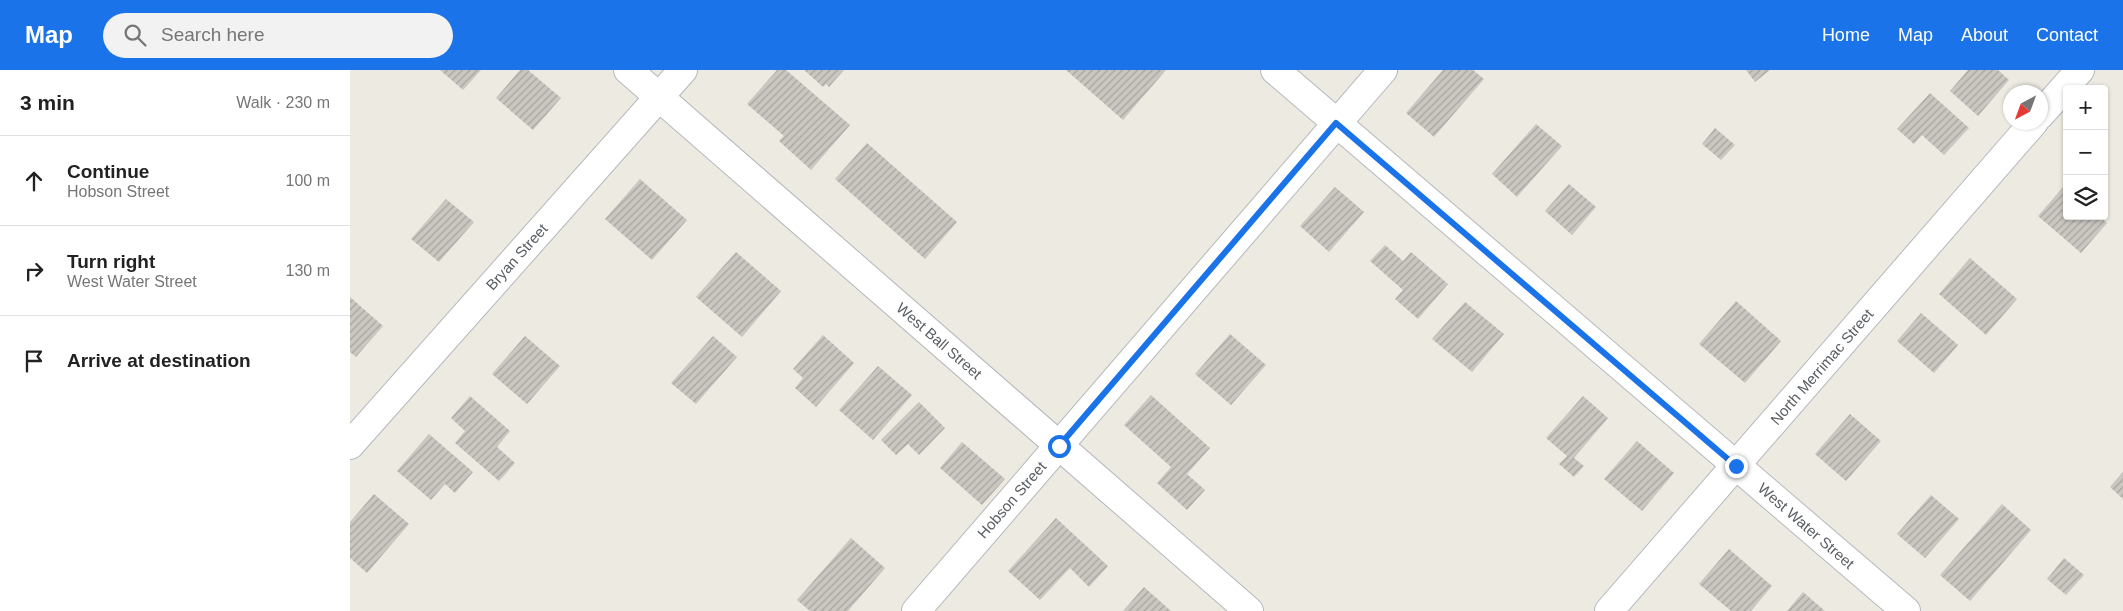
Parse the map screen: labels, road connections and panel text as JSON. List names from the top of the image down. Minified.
{"streets":{"street":["Bryan Street","West Ball Street","North Merrimac Street","Hobson Street","West Water Street"]},"crossings":[["Bryan Street","West Ball Street"],["West Ball Street","Hobson Street"],["North Merrimac Street","West Water Street"],["Hobson Street","West Water Street"]],"north":"bottom left","page":{"header":"Map","search":"Search here","nav":["Home","Map","About","Contact"],"heading":["3 min","Walk · 230 m"],"map_buttons":["+","−"],"list":[["Continue","Hobson Street","100 m"],["Turn right","West Water Street","130 m"],"Arrive at destination"]}}
